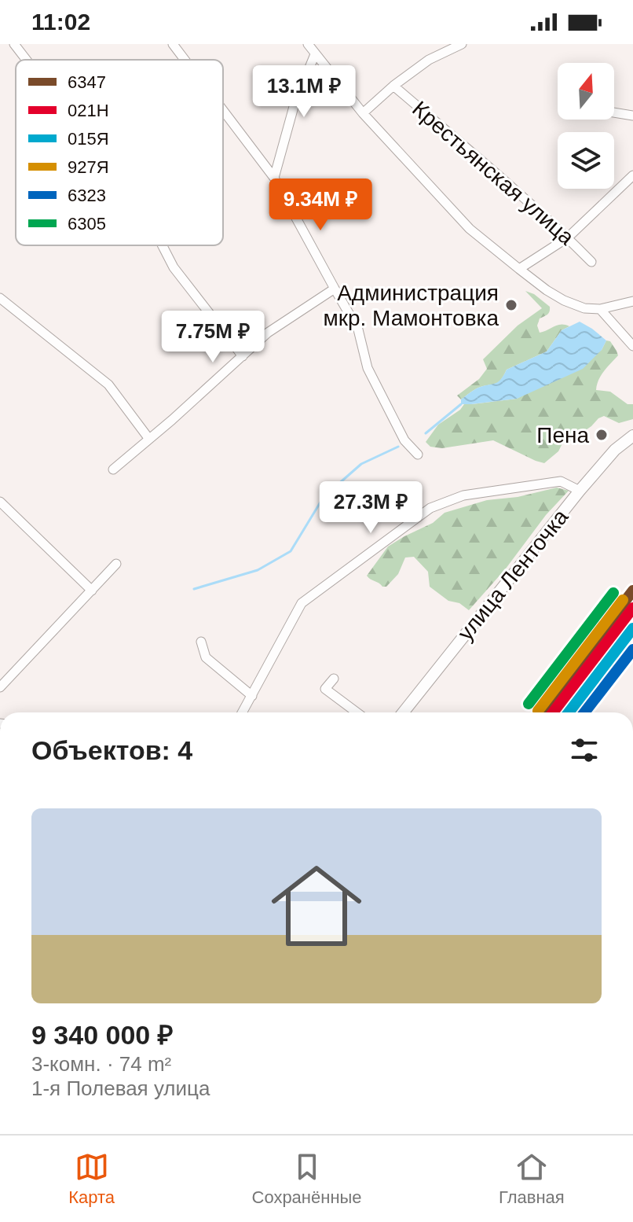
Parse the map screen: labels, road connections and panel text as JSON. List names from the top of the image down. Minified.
{"streets":{"main road":["улица Ленточка"],"street":["Крестьянская улица"]},"places":["Администрация мкр. Мамонтовка","Пена"],"lines":["transit line 6347","transit line 6305","transit line 927Я","transit line 021Н","transit line 015Я","transit line 6323"],"legend":["6347","021Н","015Я","927Я","6323","6305"],"north":"top","page":{"status":"11:02","price":["13.1M ₽","9.34M ₽","7.75M ₽","27.3M ₽"],"heading":"Объектов: 4","list":[{"name":"9 340 000 ₽","note":"3-комн. · 74 m² · 1-я Полевая улица"}],"tabs":["Карта","Сохранённые","Главная"]}}
